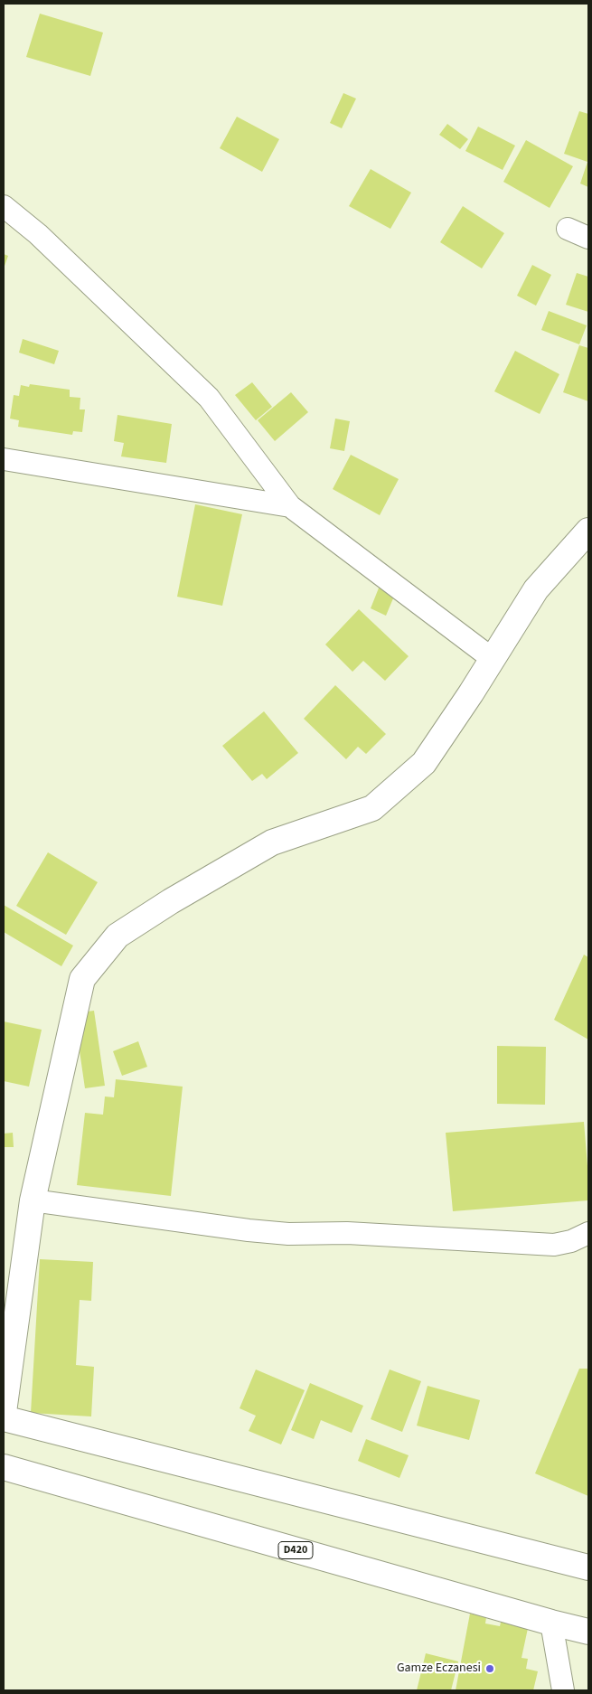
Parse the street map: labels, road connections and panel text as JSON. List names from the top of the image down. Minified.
{"streets":{"main road":["D420"]},"places":["Gamze Eczanesi"]}
